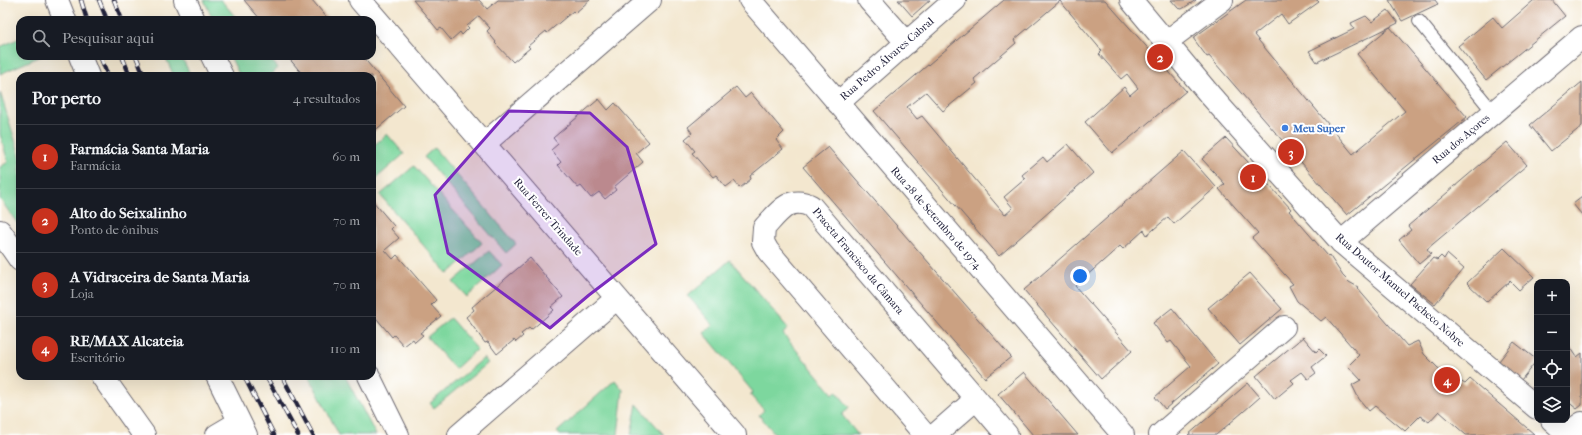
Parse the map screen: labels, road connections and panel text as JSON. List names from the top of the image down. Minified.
{"streets":{"street":["Rua Pedro Álvares Cabral","Rua dos Açores","Rua Ferrer Trindade","Rua 28 de Setembro de 1974","Praceta Francisco da Câmara","Rua Doutor Manuel Pacheco Nobre"]},"crossings":[["Rua Pedro Álvares Cabral","Rua 28 de Setembro de 1974"],["Rua dos Açores","Rua Doutor Manuel Pacheco Nobre"]],"places":["Meu Super"],"page":{"search":"Pesquisar aqui","pins":["2","3","1","4"],"heading":["Por perto","4 resultados"],"list":[{"mark":"1","name":"Farmácia Santa Maria","note":"Farmácia","value":"60 m"},{"mark":"2","name":"Alto do Seixalinho","note":"Ponto de ônibus","value":"70 m"},{"mark":"3","name":"A Vidraceira de Santa Maria","note":"Loja","value":"70 m"},{"mark":"4","name":"RE/MAX Alcateia","note":"Escritório","value":"110 m"}],"map_buttons":["+","−"]}}
